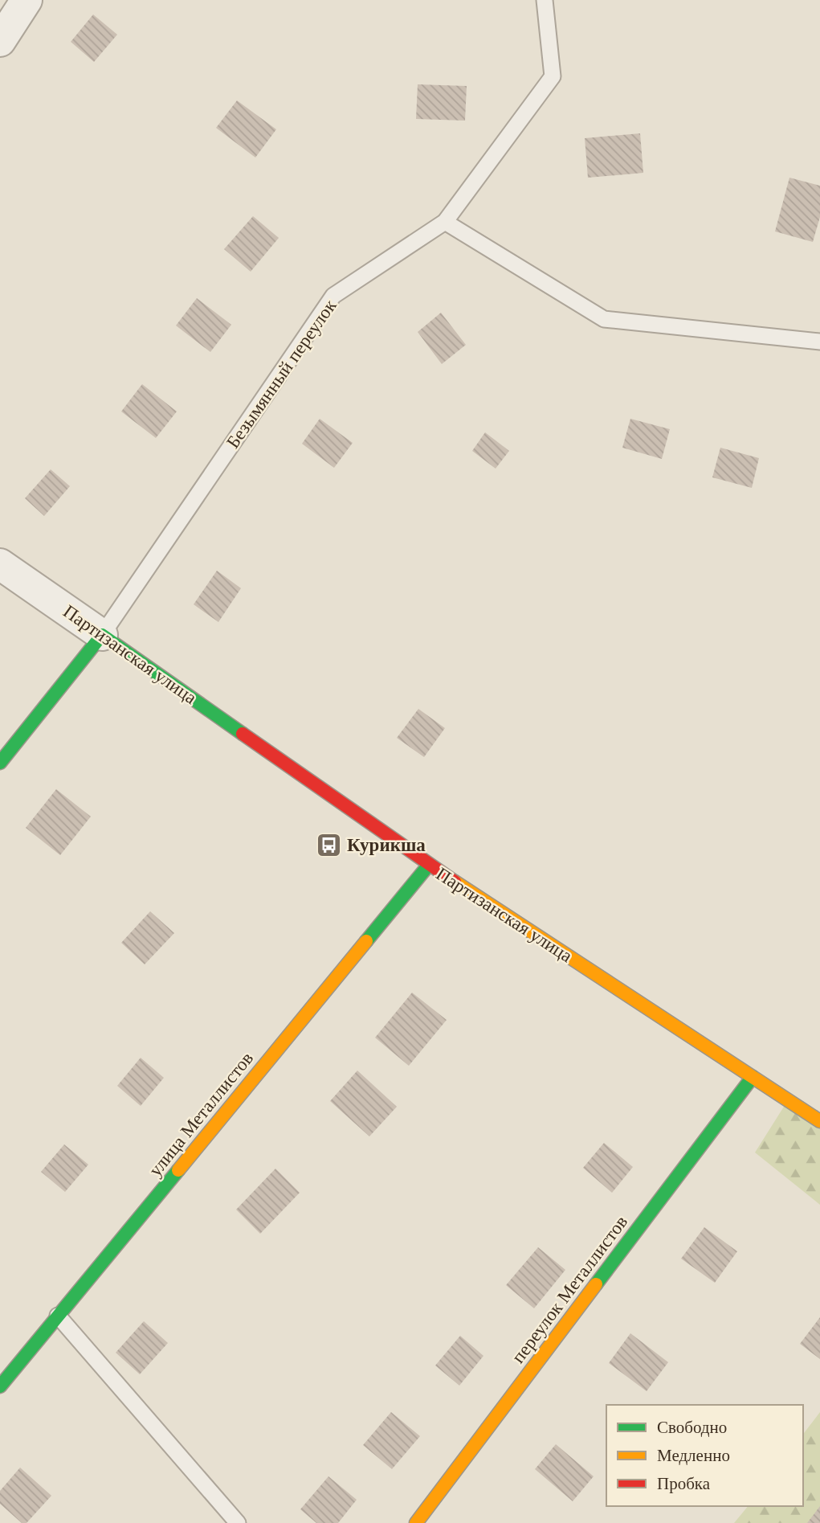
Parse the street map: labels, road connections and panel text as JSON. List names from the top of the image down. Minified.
{"streets":{"street":["Партизанская улица","улица Металлистов","переулок Металлистов"],"lane":["Безымянный переулок"]},"crossings":[["Безымянный переулок","Партизанская улица"],["Партизанская улица","улица Металлистов"],["Партизанская улица","переулок Металлистов"]],"places":{"bus stop":["Курикша"]},"legend":["Свободно","Медленно","Пробка"]}
